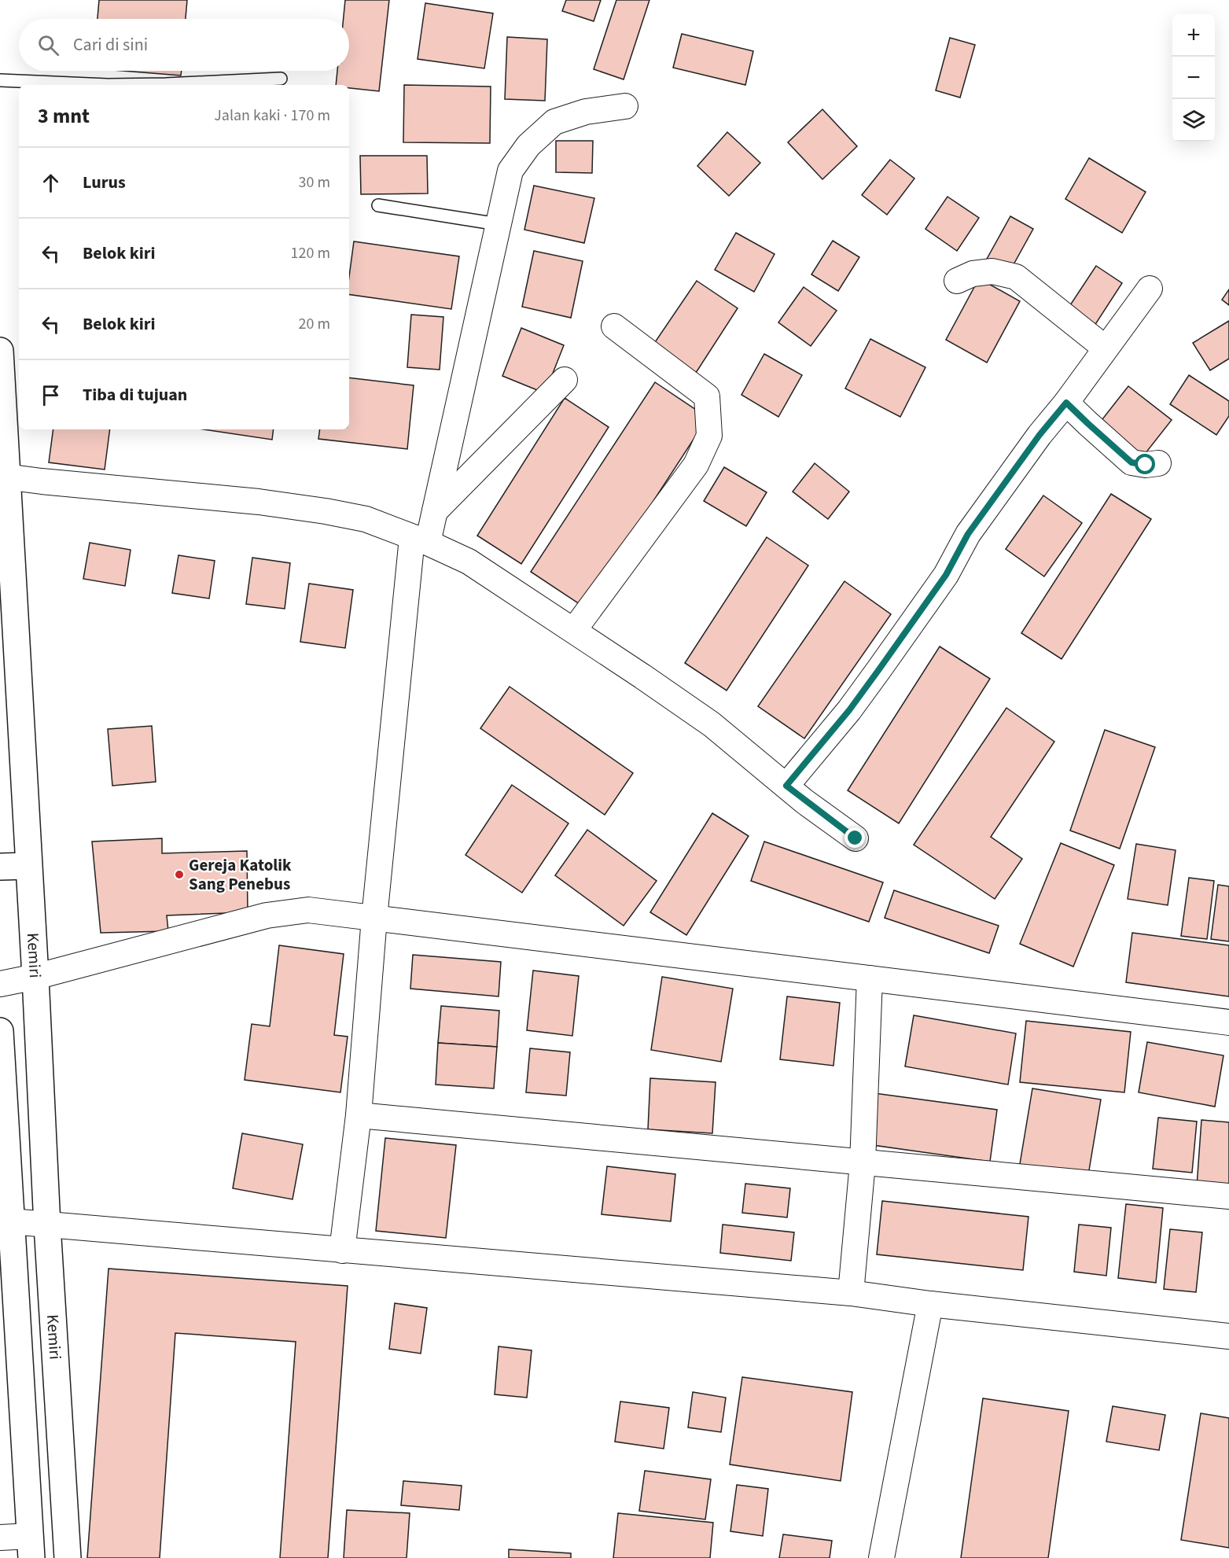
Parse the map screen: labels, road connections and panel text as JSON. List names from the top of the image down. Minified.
{"streets":{"highway":["Kemiri"]},"places":["Gereja Katolik Sang Penebus"],"page":{"map_buttons":["+","−"],"search":"Cari di sini","heading":["3 mnt","Jalan kaki · 170 m"],"list":[["Lurus","30 m"],["Belok kiri","120 m"],["Belok kiri","20 m"],"Tiba di tujuan"]}}
